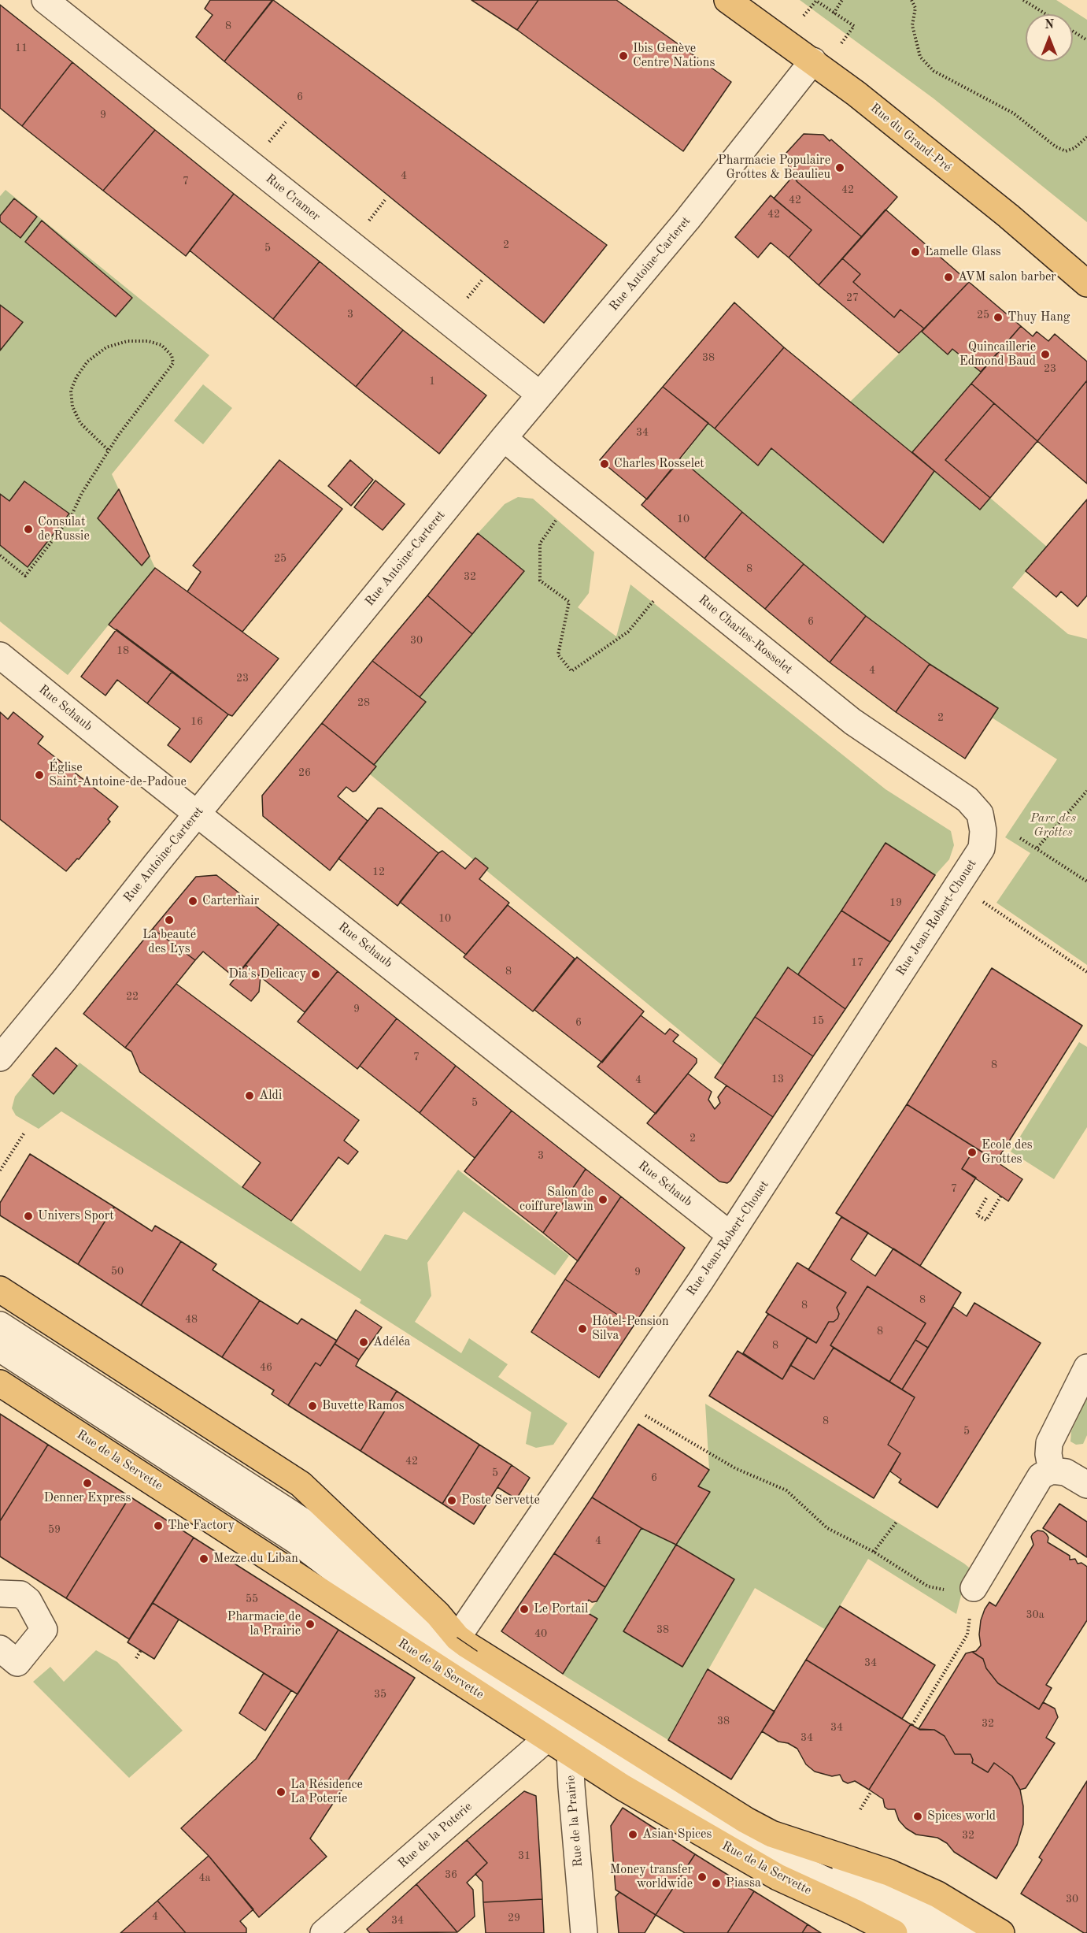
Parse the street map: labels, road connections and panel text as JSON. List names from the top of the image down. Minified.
{"streets":{"main road":["Rue du Grand-Pré","Rue de la Servette"],"street":["Rue Cramer","Rue Antoine-Carteret","Rue Charles-Rosselet","Rue Schaub","Rue Jean-Robert-Chouet","Rue de la Prairie","Rue de la Poterie"]},"crossings":[["Rue du Grand-Pré","Rue Antoine-Carteret"],["Rue Cramer","Rue Antoine-Carteret"],["Rue Antoine-Carteret","Rue Charles-Rosselet"],["Rue Antoine-Carteret","Rue Schaub"],["Rue Charles-Rosselet","Rue Jean-Robert-Chouet"],["Rue Schaub","Rue Jean-Robert-Chouet"],["Rue de la Servette","Rue de la Prairie"],["Rue de la Servette","Rue de la Poterie"],["Rue de la Prairie","Rue de la Poterie"]],"parks":["Parc des Grottes"],"places":["Ibis Genève Centre Nations","Pharmacie Populaire Grottes & Beaulieu","Lamelle Glass","AVM salon barber","Thuy Hang","Quincaillerie Edmond Baud","Charles Rosselet","Consulat de Russie","Église Saint-Antoine-de-Padoue","Carterhair","La beauté des Lys","Dia's Delicacy","Aldi","Ecole des Grottes","Salon de coiffure lawin","Univers Sport","Hôtel-Pension Silva","Adéléa","Buvette Ramos","Denner Express","Poste Servette","The Factory","Mezze du Liban","Le Portail","Pharmacie de la Prairie","La Résidence La Poterie","Spices world","Asian Spices","Money transfer worldwide","Piassa"],"house_numbers":["8","11","6","9","4","7","42","42","42","2","5","27","3","25","38","23","1","34","10","25","8","32","6","30","18","4","23","28","2","16","26","12","19","10","17","8","22","9","15","6","7","8","13","4","5","2","3","7","50","9","8","8","48","8","8","46","8","5","42","5","6","59","4","55","30a","38","40","34","35","38","32","34","34","32","31","36","4a","30","4","29","34"],"north":"top"}
